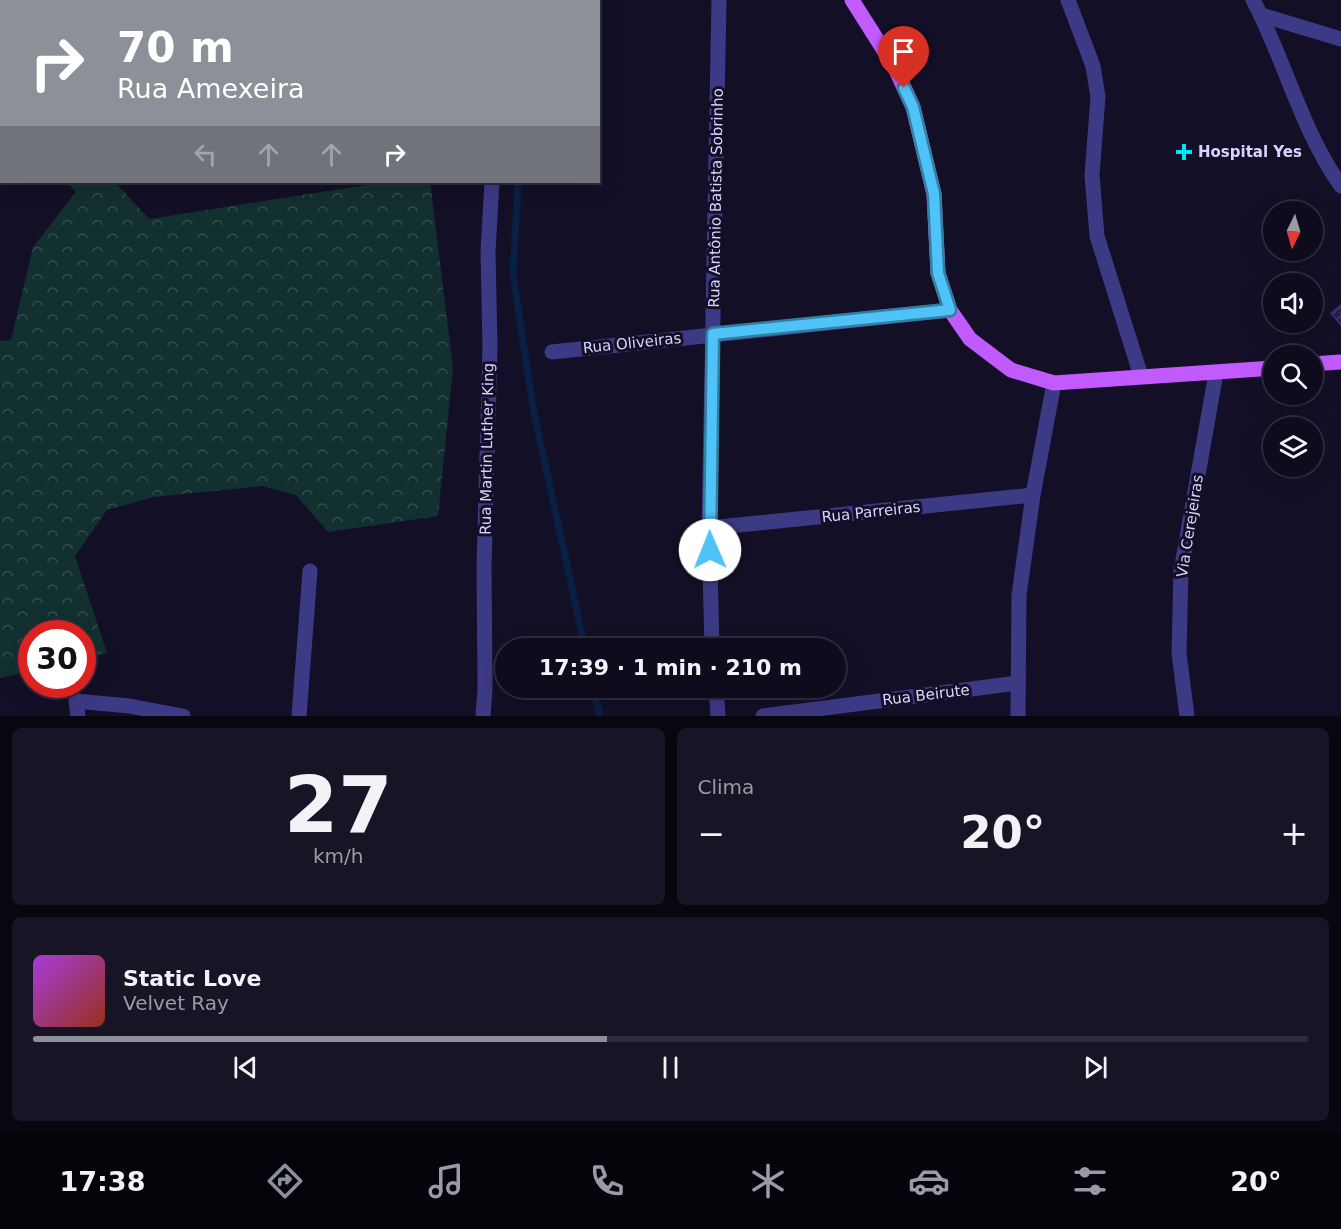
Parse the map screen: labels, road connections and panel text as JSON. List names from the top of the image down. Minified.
{"streets":{"street":["Rua Antônio Batista Sobrinho","Rua Oliveiras","Rua Martin Luther King","Rua Parreiras","Via Cerejeiras","Rua Beirute"]},"crossings":[["Rua Antônio Batista Sobrinho","Rua Oliveiras"],["Rua Antônio Batista Sobrinho","Rua Parreiras"]],"places":{"health":["Hospital Yes"]},"north":"bottom","page":{"turn":["70 m","Rua Amexeira"],"limit":"30","trip":"17:39 · 1 min · 210 m","tile":[["27","km/h"],"Clima"],"heat":["−","20°","+"],"song":["Static Love","Velvet Ray"],"tabs":["17:38","20°"]}}
